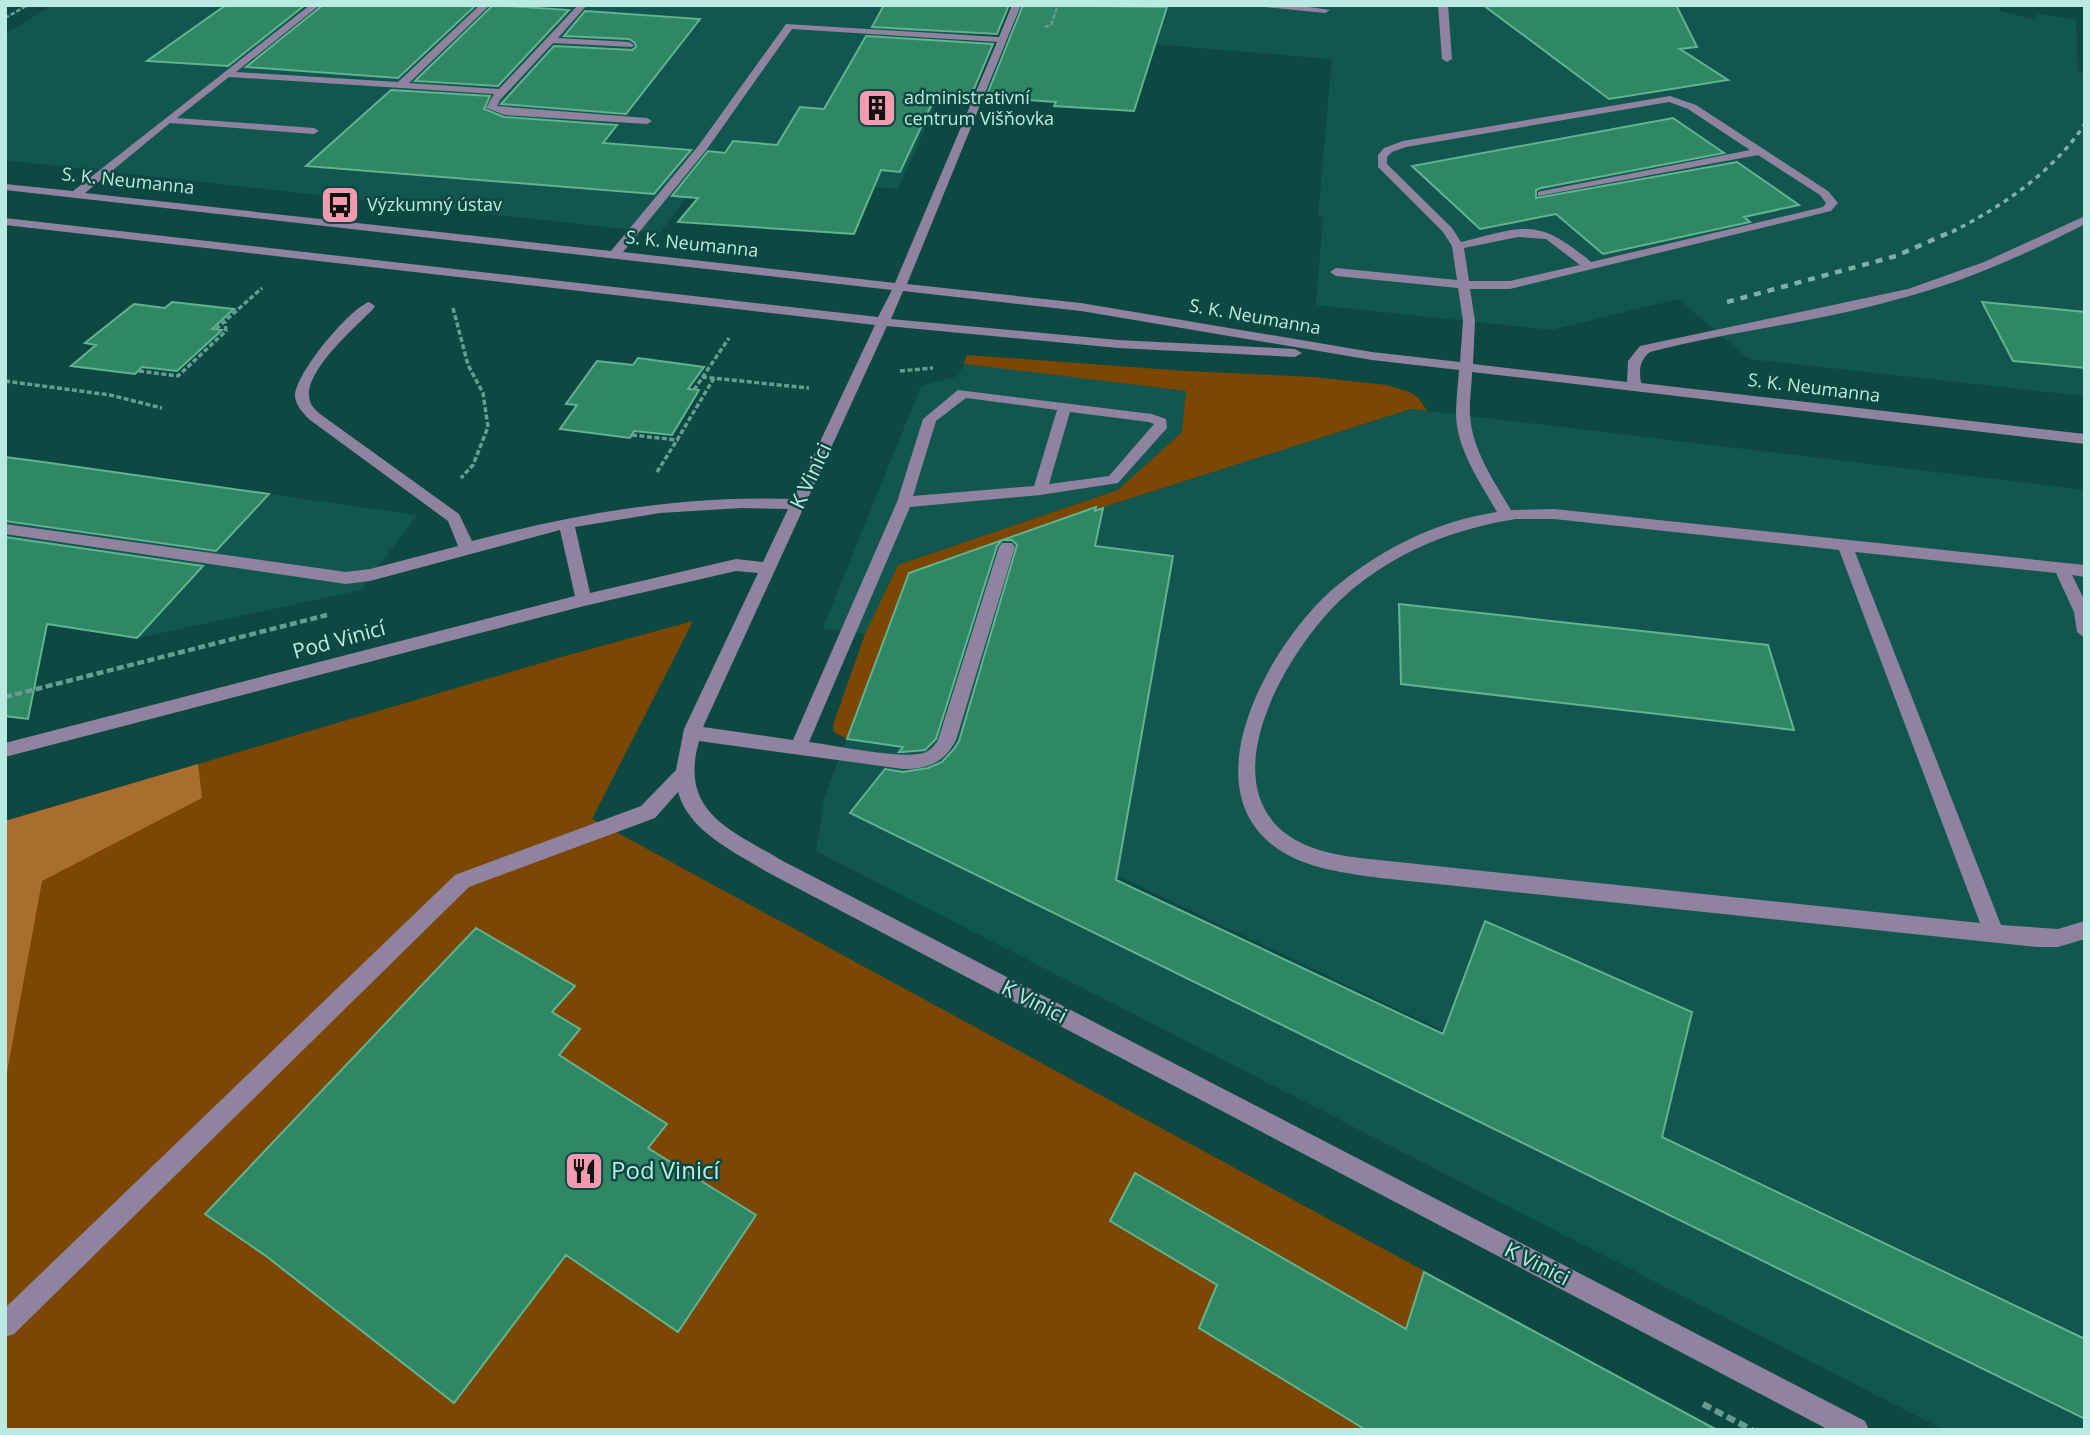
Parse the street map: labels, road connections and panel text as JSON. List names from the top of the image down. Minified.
{"streets":{"street":["S. K. Neumanna","K Vinici","Pod Vinicí"]},"crossings":[["S. K. Neumanna","K Vinici"],["K Vinici","Pod Vinicí"]],"places":{"building":["administrativní centrum Višňovka"],"bus stop":["Výzkumný ústav"],"restaurant":["Pod Vinicí"]}}
